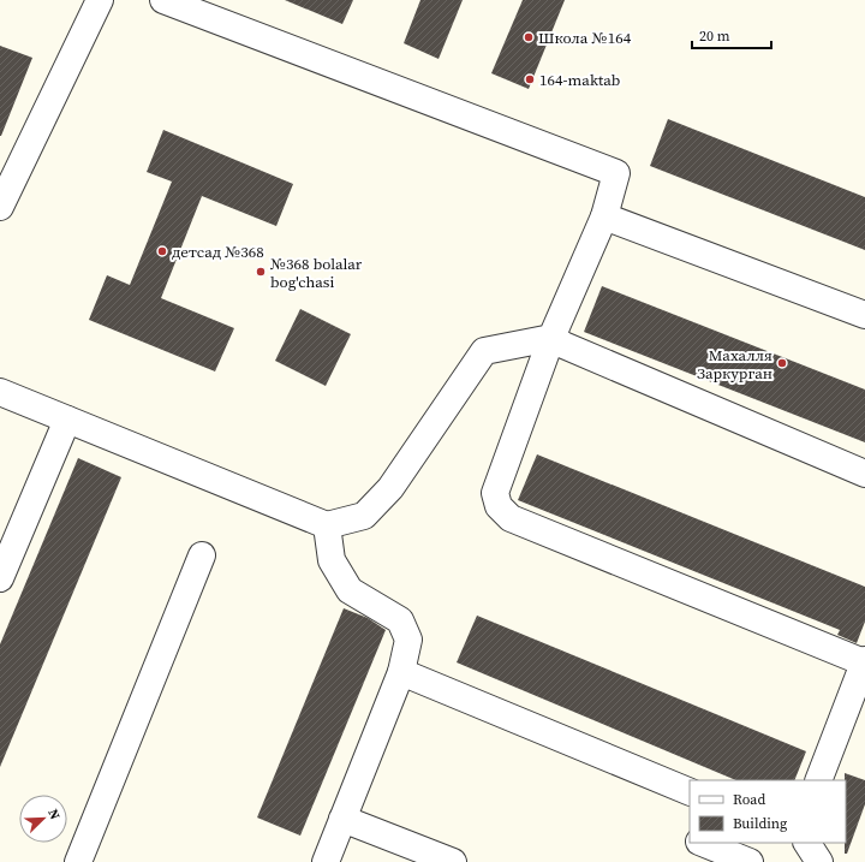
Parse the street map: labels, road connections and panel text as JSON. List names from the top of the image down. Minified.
{"places":["Школа №164","164-maktab","детсад №368","№368 bolalar bog'chasi","Махалля Заркурган"],"legend":["Road","Building"],"scale_bar":"20 m","north":"top right"}
